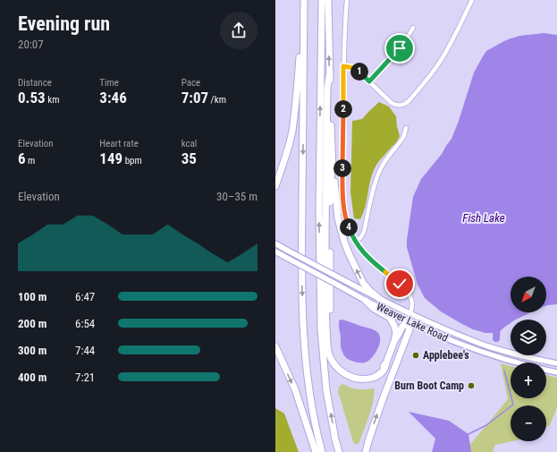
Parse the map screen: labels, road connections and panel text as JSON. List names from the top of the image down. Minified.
{"streets":{"main road":["Weaver Lake Road"]},"water":["Fish Lake"],"places":["Applebee's","Burn Boot Camp"],"north":"bottom left","page":{"heading":["Evening run","20:07"],"stats":[["Distance","0.53 km"],["Time","3:46"],["Pace","7:07 /km"],["Elevation","6 m"],["Heart rate","149 bpm"],["kcal","35"]],"pins":["1","2","3","4"],"chart":["Elevation","30–35 m"],"map_buttons":["+","−"],"list":[{"name":"100 m","note":"6:47"},{"name":"200 m","note":"6:54"},{"name":"300 m","note":"7:44"},{"name":"400 m","note":"7:21"}]}}
